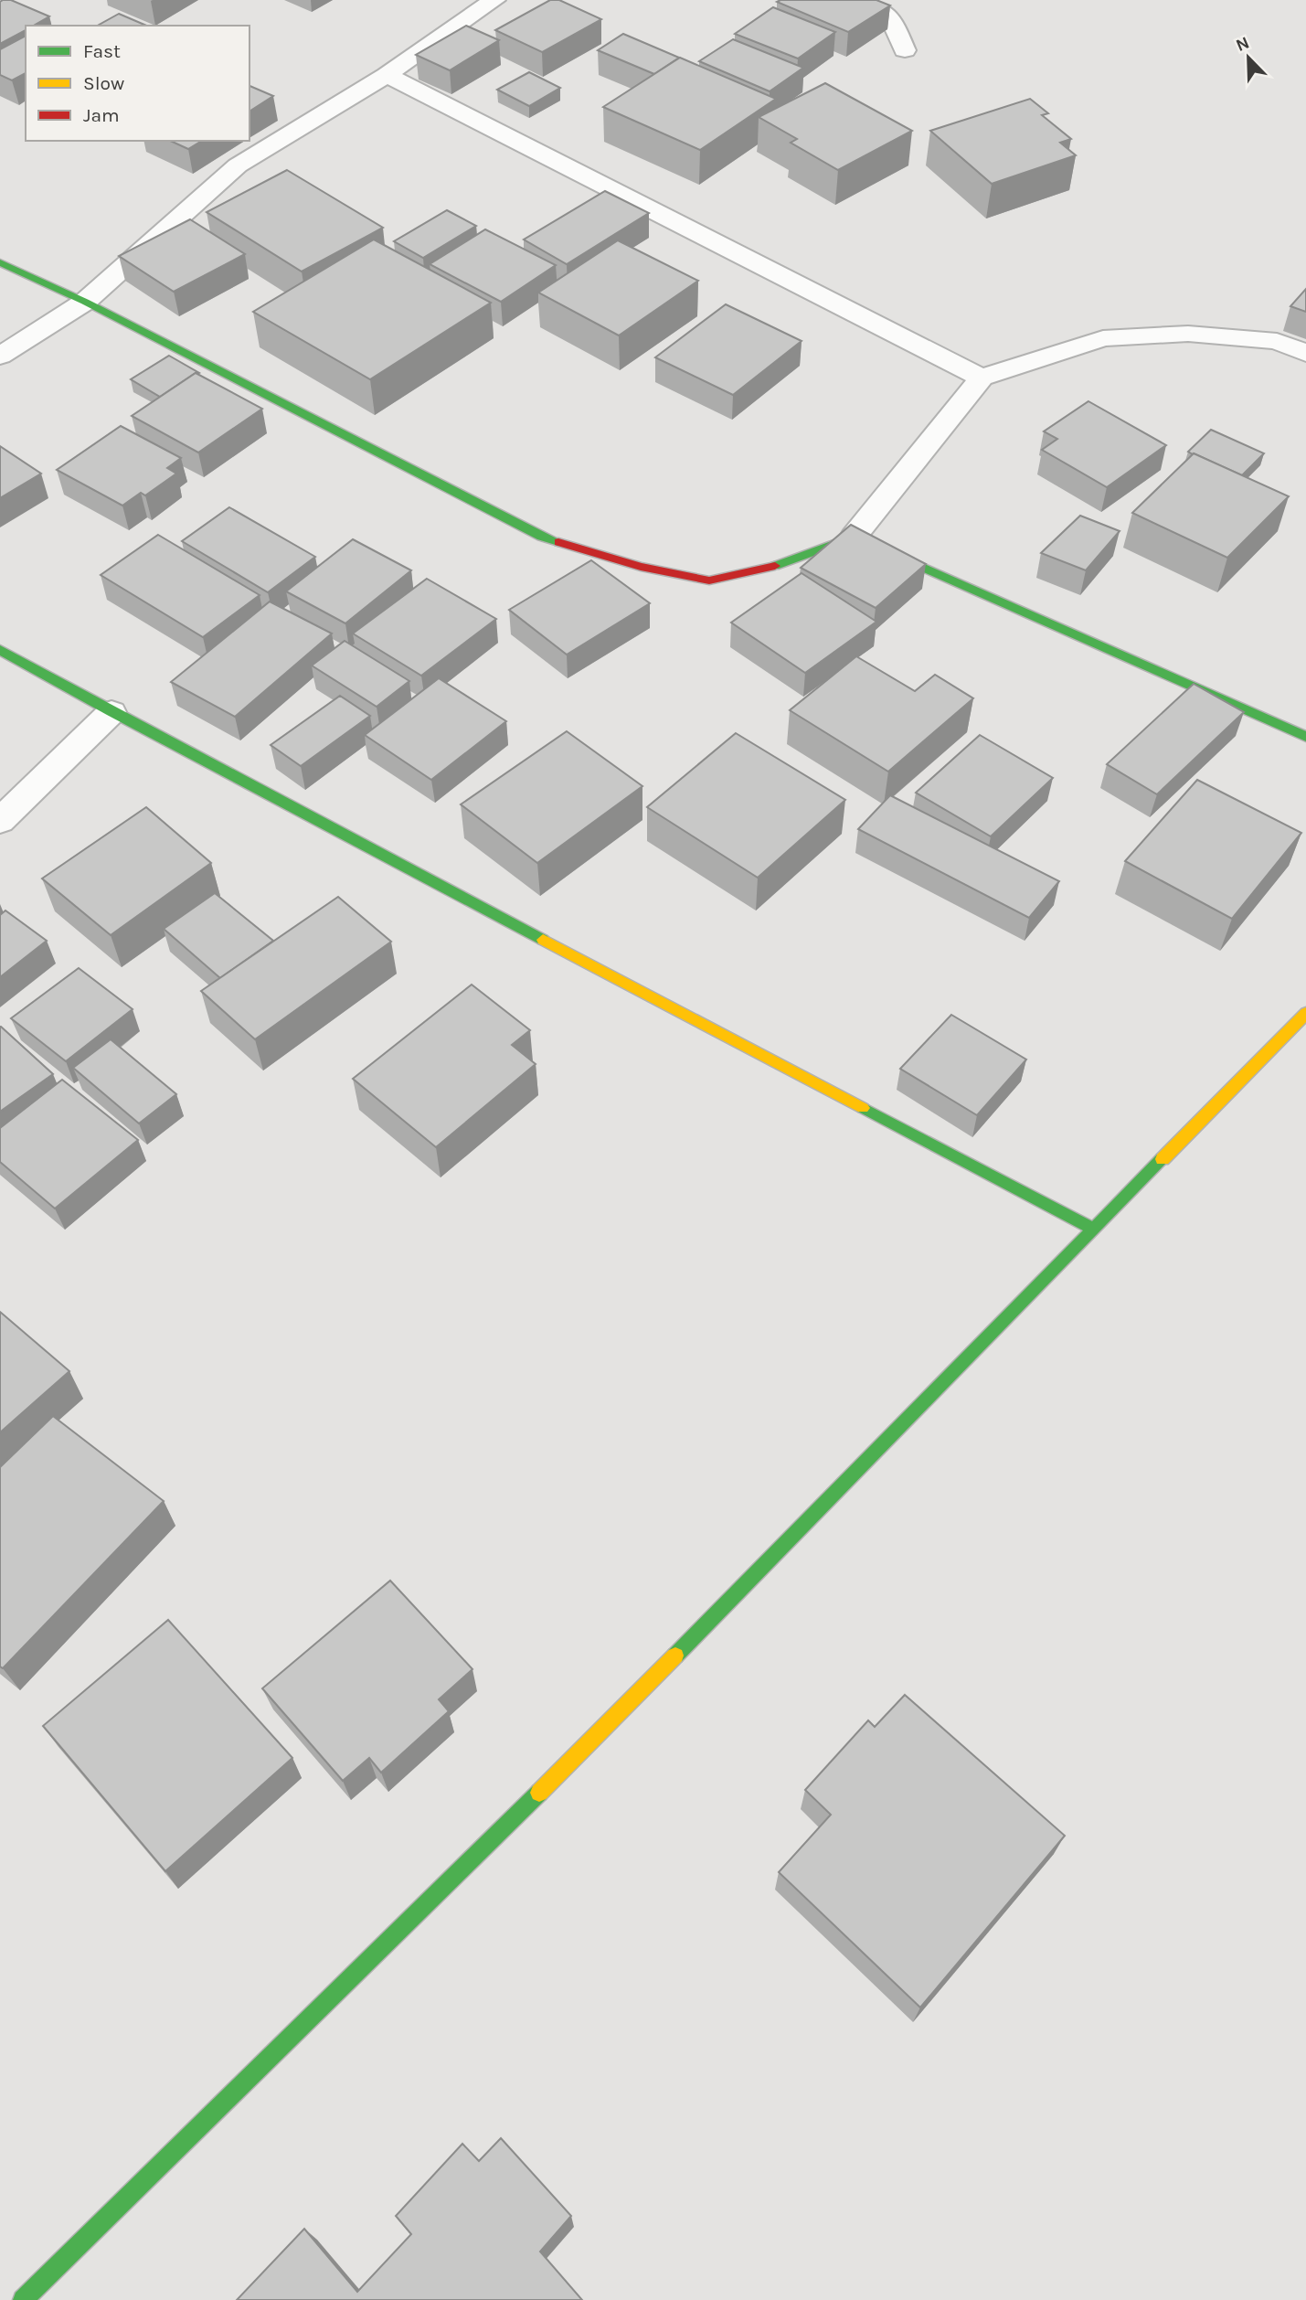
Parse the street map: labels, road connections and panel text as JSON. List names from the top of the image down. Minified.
{"legend":["Fast","Slow","Jam"],"north":"top left"}
